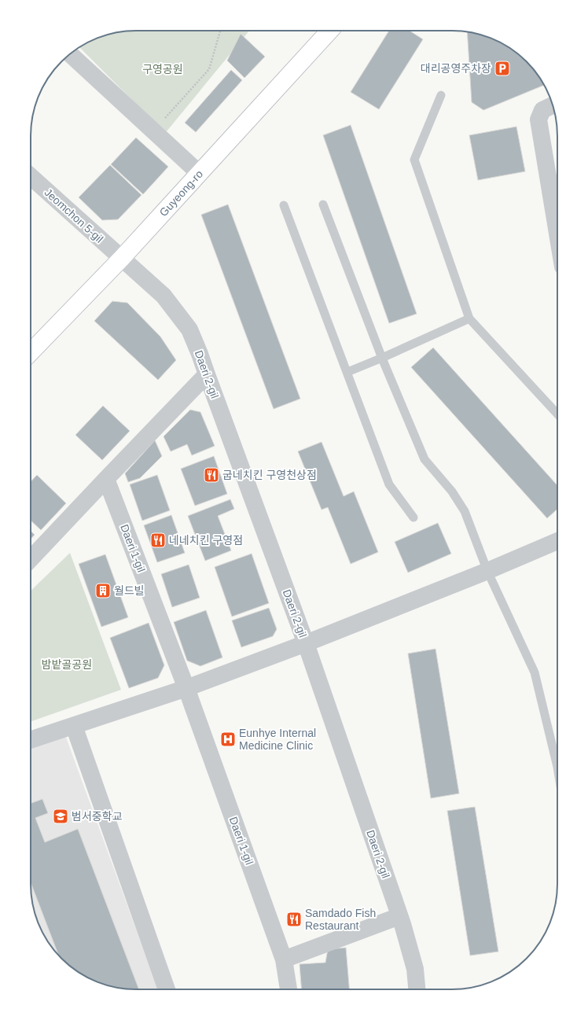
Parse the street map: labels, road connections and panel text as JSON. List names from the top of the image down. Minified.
{"streets":{"main road":["Guyeong-ro"],"street":["Jeomchon 5-gil","Daeri 2-gil","Daeri 1-gil"]},"crossings":[["Guyeong-ro","Jeomchon 5-gil"],["Guyeong-ro","Daeri 2-gil"],["Jeomchon 5-gil","Daeri 2-gil"]],"parks":["구영공원","밤밭골공원"],"places":{"parking":["대리공영주차장"],"restaurant":["굽네치킨 구영천상점","네네치킨 구영점","Samdado Fish Restaurant"],"building":["월드빌"],"hospital":["Eunhye Internal Medicine Clinic"],"school or university":["범서중학교"]}}
